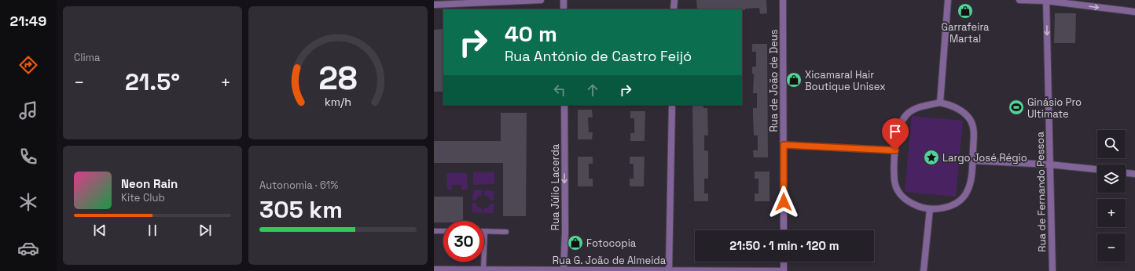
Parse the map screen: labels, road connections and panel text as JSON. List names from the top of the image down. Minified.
{"streets":{"street":["Rua de João de Deus","Rua Júlio Lacerda","Rua de Fernando Pessoa","Rua G. João de Almeida"]},"crossings":[["Rua Júlio Lacerda","Rua G. João de Almeida"]],"one_way":["Rua Júlio Lacerda","Rua de Fernando Pessoa"],"places":{"shop":["Garrafeira Martal","Xicamaral Hair Boutique Unisex","Fotocopia"],"sports":["Ginásio Pro Ultimate"],"place":["Largo José Régio"]},"page":{"tabs":"21:49","tile":["Clima",["Autonomia · 61%","305 km"]],"turn":["40 m","Rua António de Castro Feijó"],"heat":["−","21.5°","+"],"map_buttons":["+","−"],"song":["Neon Rain","Kite Club"],"limit":"30","trip":"21:50 · 1 min · 120 m","gauge":["28","km/h"]}}
